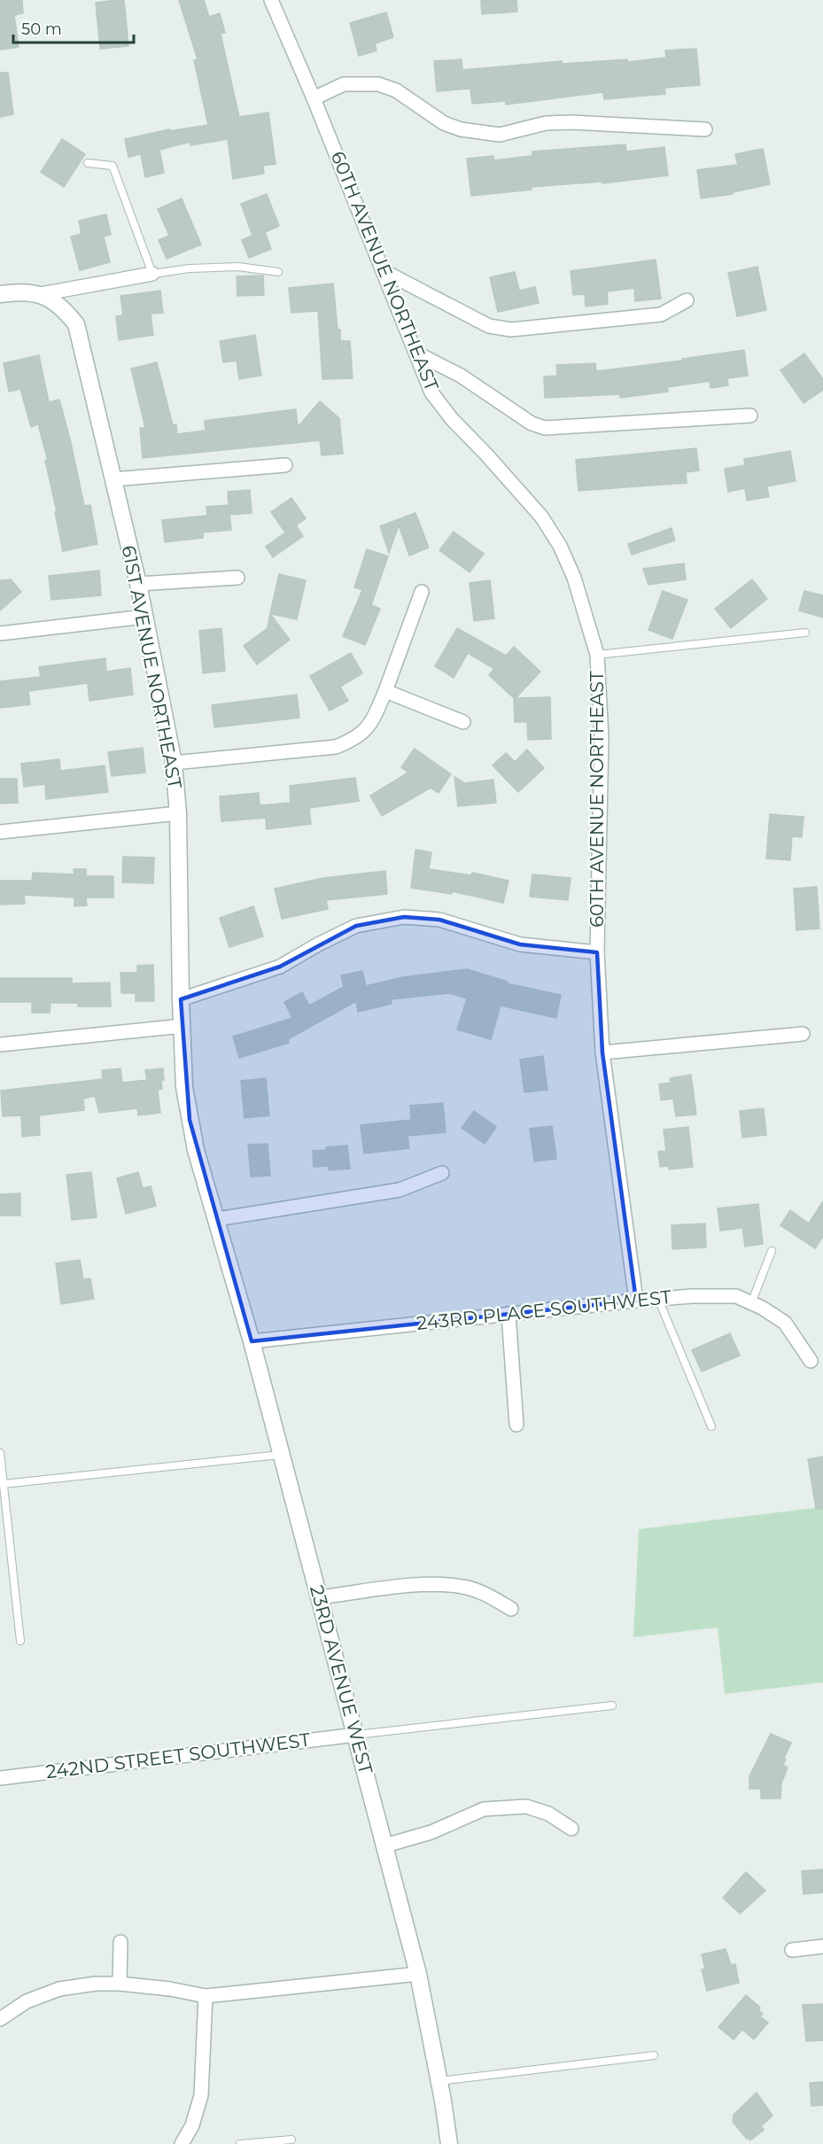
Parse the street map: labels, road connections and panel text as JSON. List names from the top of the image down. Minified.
{"streets":{"street":["60TH AVENUE NORTHEAST","61ST AVENUE NORTHEAST","243RD PLACE SOUTHWEST","23RD AVENUE WEST","242ND STREET SOUTHWEST"]},"crossings":[["60TH AVENUE NORTHEAST","243RD PLACE SOUTHWEST"],["61ST AVENUE NORTHEAST","23RD AVENUE WEST"],["243RD PLACE SOUTHWEST","23RD AVENUE WEST"],["23RD AVENUE WEST","242ND STREET SOUTHWEST"]],"scale_bar":"50 m"}
